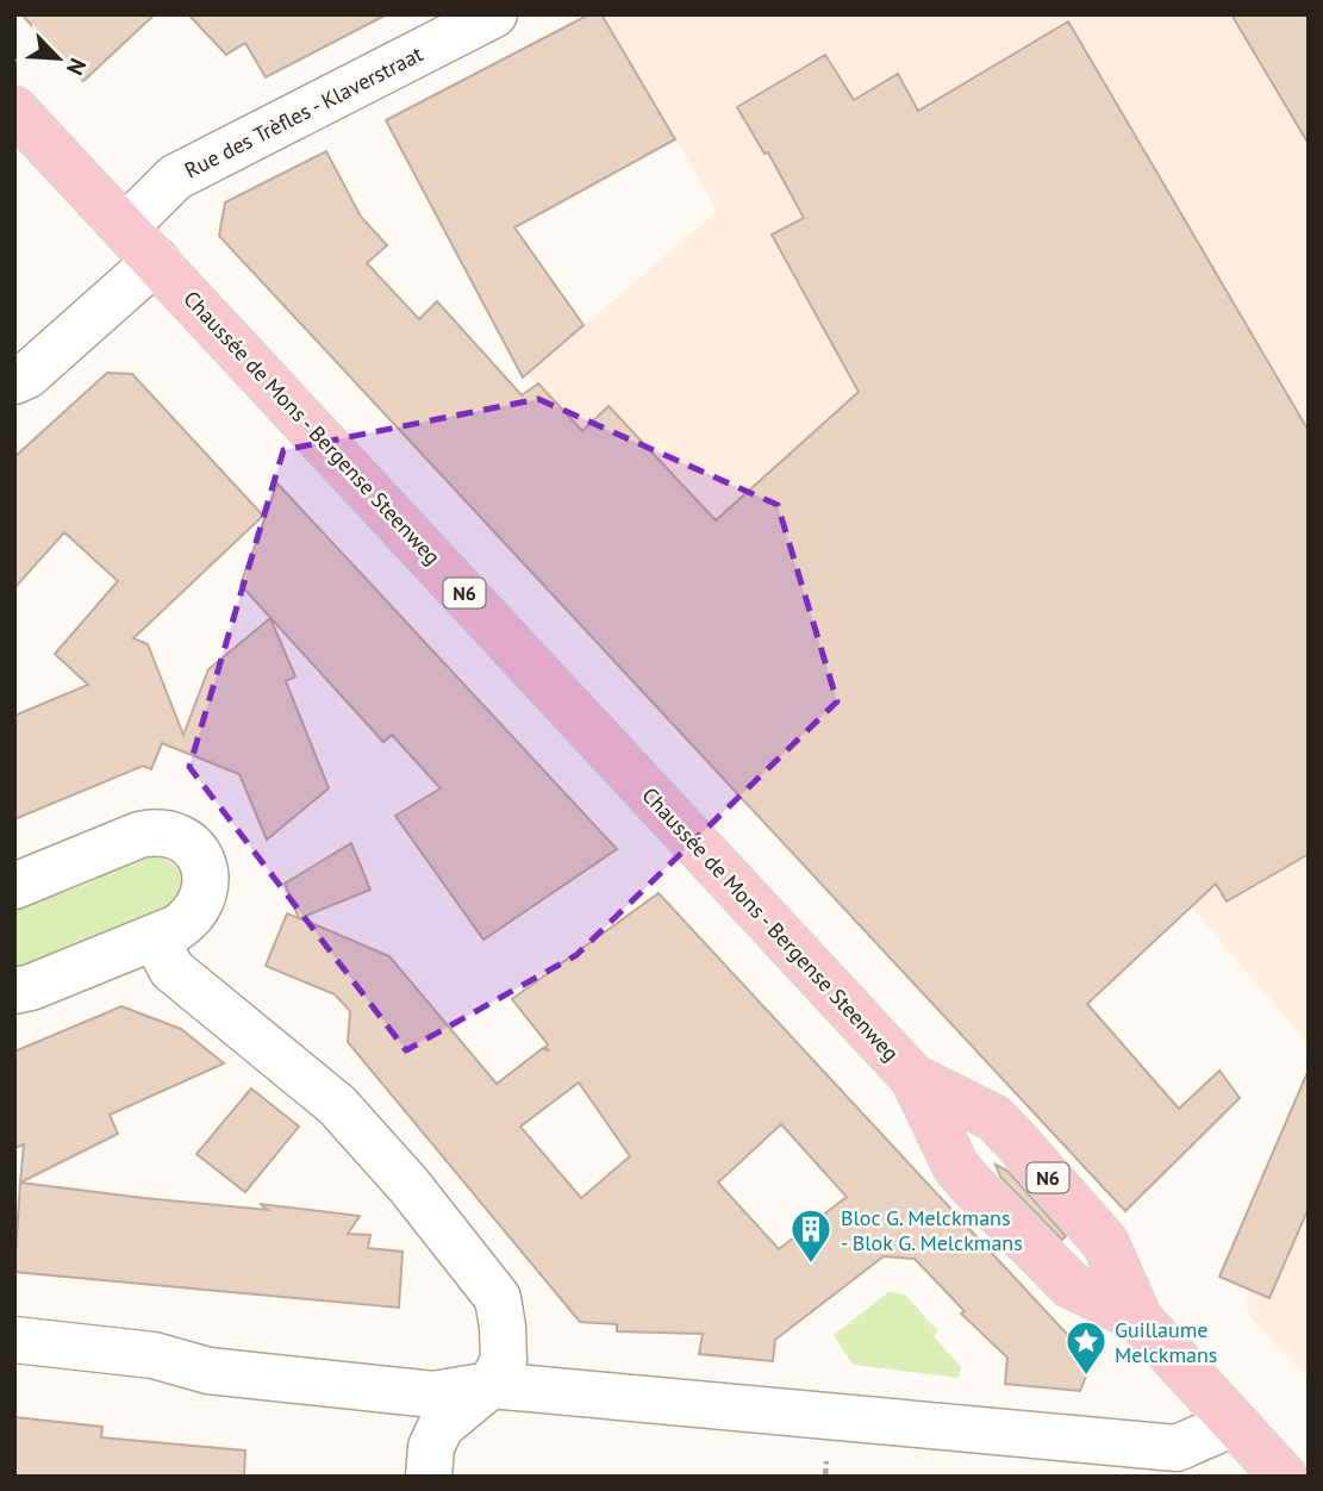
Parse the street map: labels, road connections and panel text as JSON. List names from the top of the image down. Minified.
{"streets":{"main road":["Chaussée de Mons - Bergense Steenweg","N6"],"street":["Rue des Trèfles - Klaverstraat"]},"crossings":[["Rue des Trèfles - Klaverstraat","Chaussée de Mons - Bergense Steenweg"]],"places":{"building":["Bloc G. Melckmans - Blok G. Melckmans"],"place":["Guillaume Melckmans"]},"north":"bottom right"}
